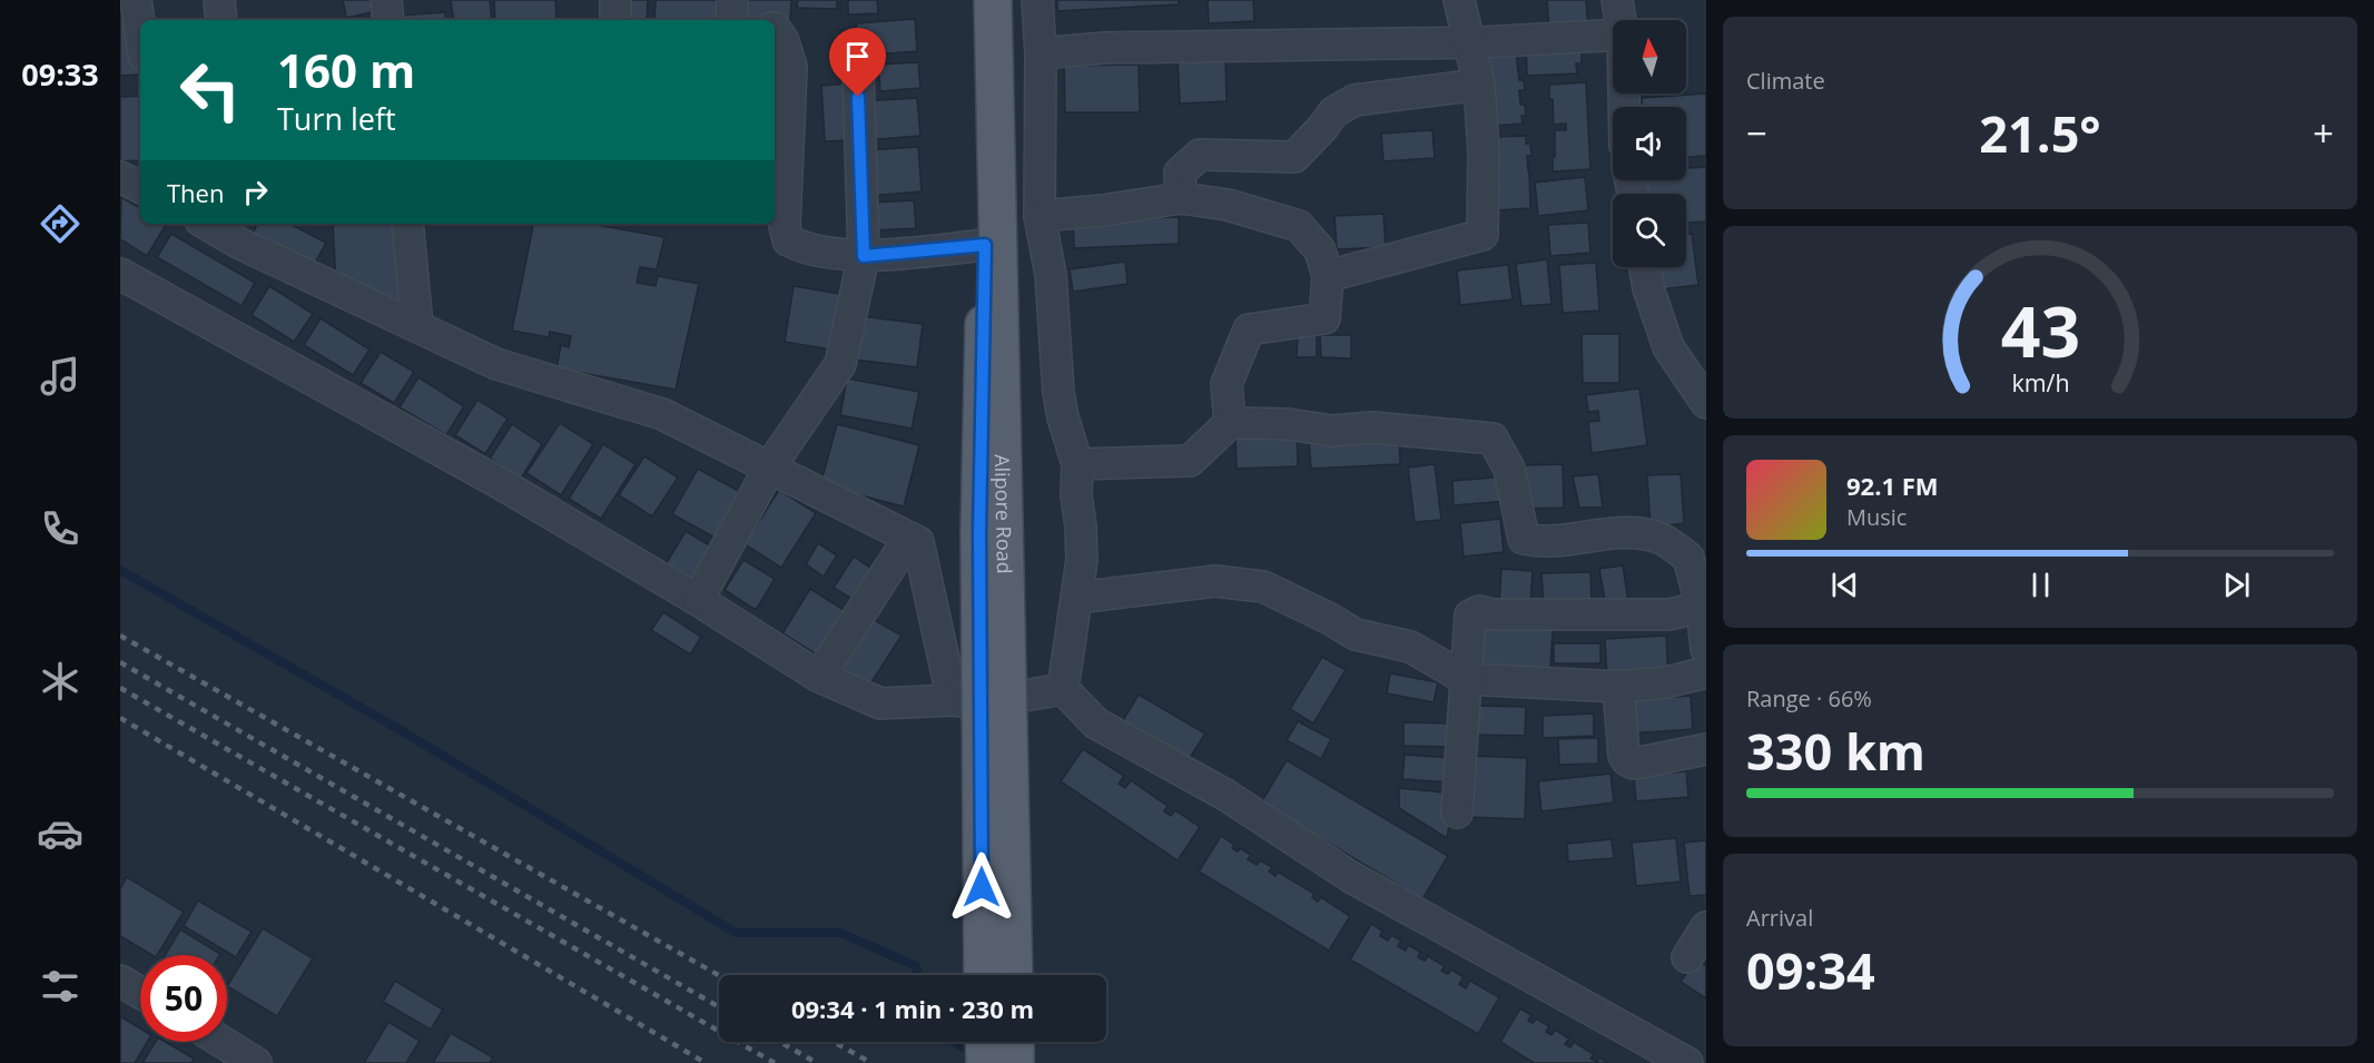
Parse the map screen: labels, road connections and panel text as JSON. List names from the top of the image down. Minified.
{"streets":{"main road":["Alipore Road"]},"north":"top","page":{"tabs":"09:33","tile":["Climate",["Range · 66%","330 km"],["Arrival","09:34"]],"turn":["160 m","Turn left"],"heat":["−","21.5°","+"],"then":"Then","song":["92.1 FM","Music"],"limit":"50","trip":"09:34 · 1 min · 230 m","gauge":["43","km/h"]}}
